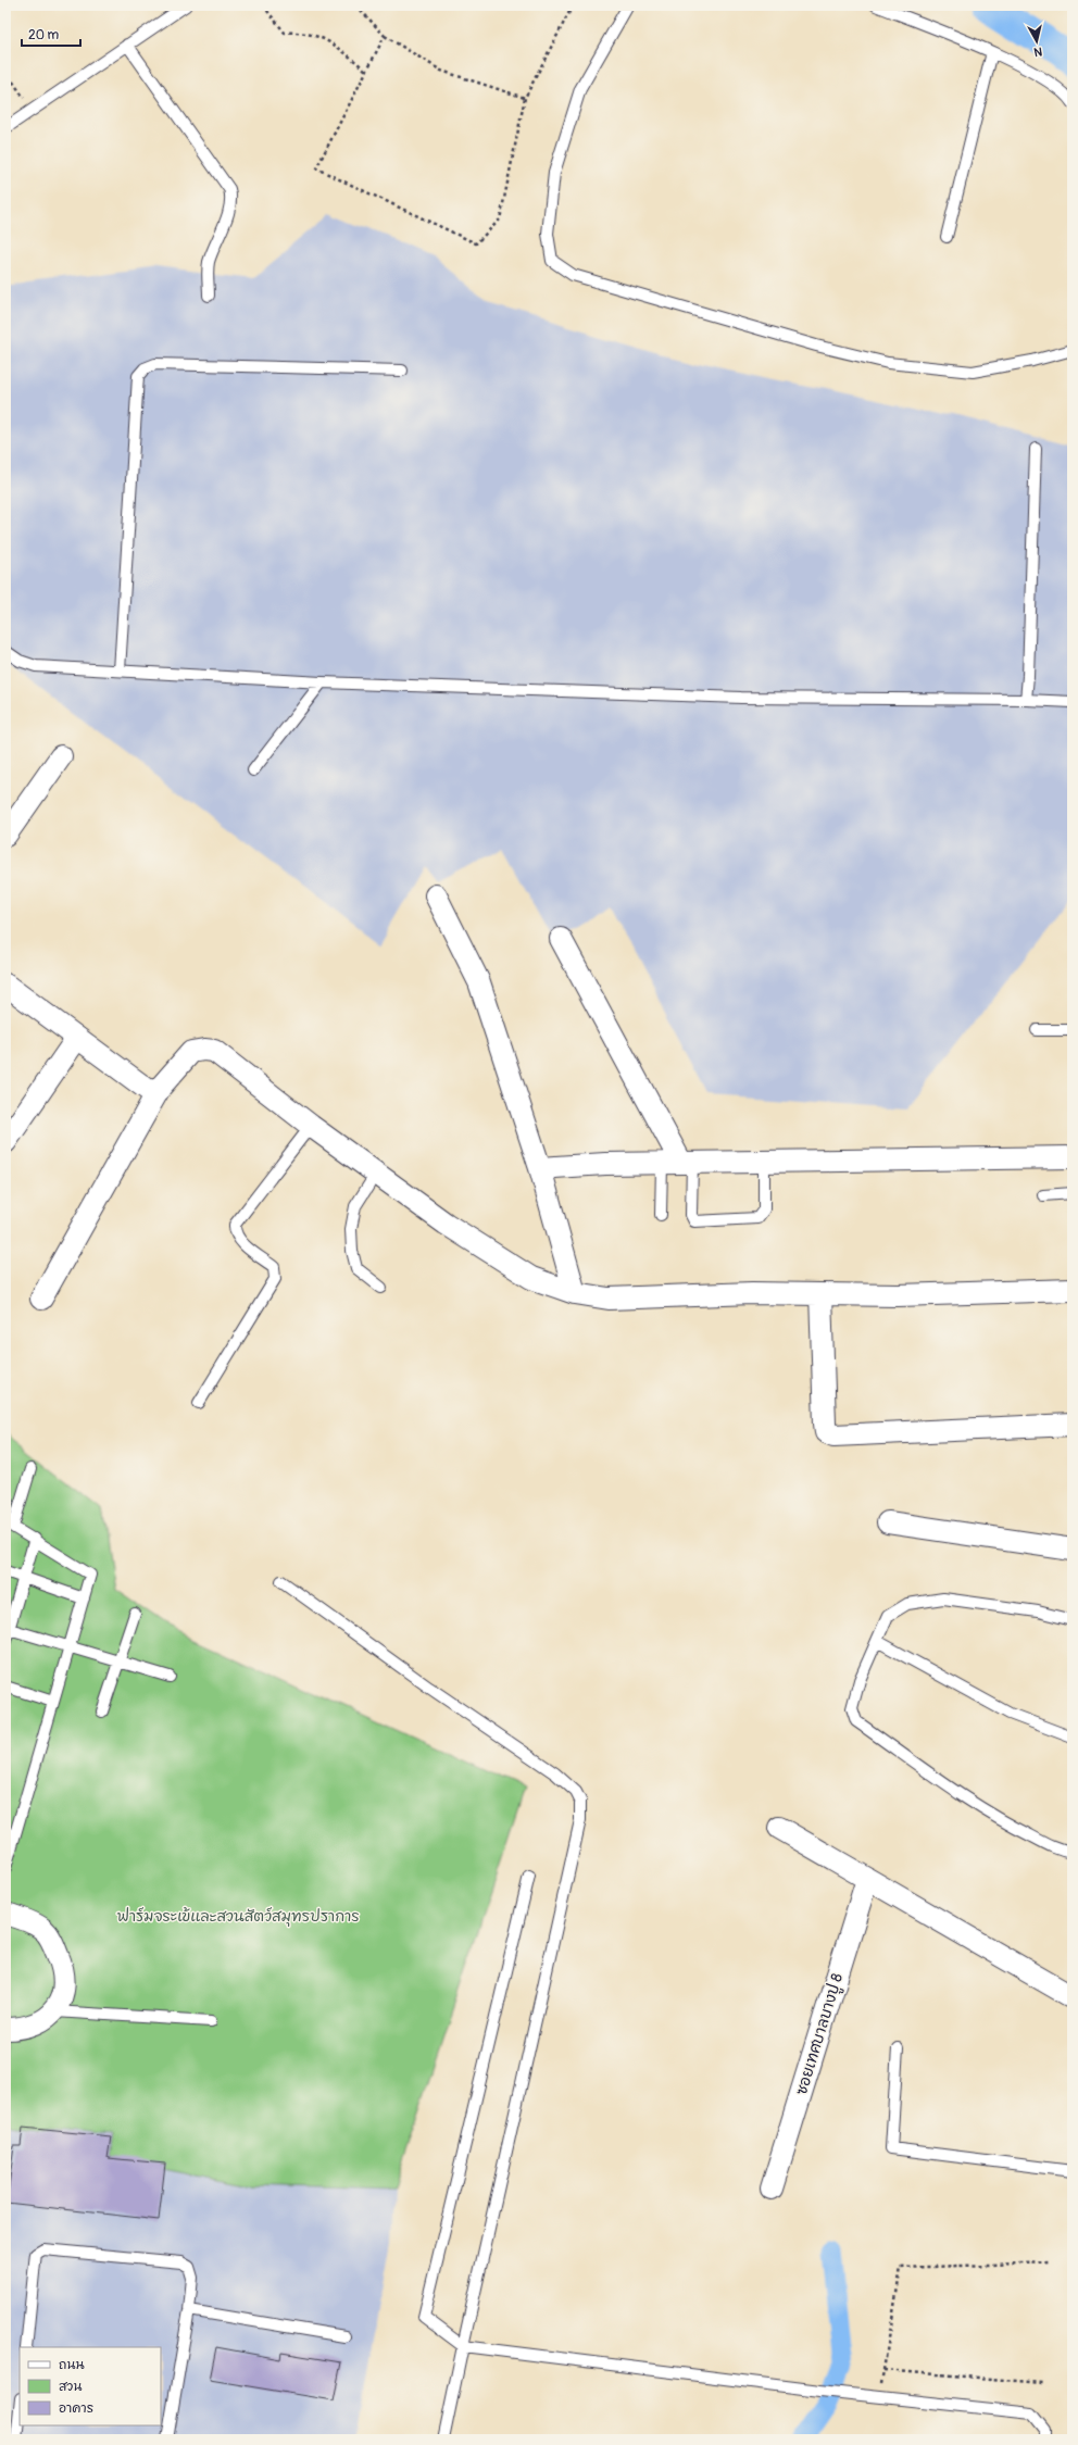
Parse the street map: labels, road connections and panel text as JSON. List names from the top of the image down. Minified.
{"streets":{"street":["ซอยเทศบาลบางปู 8"]},"parks":["ฟาร์มจระเข้และสวนสัตว์สมุทรปราการ"],"legend":["ถนน","สวน","อาคาร"],"scale_bar":"20 m","north":"bottom"}
